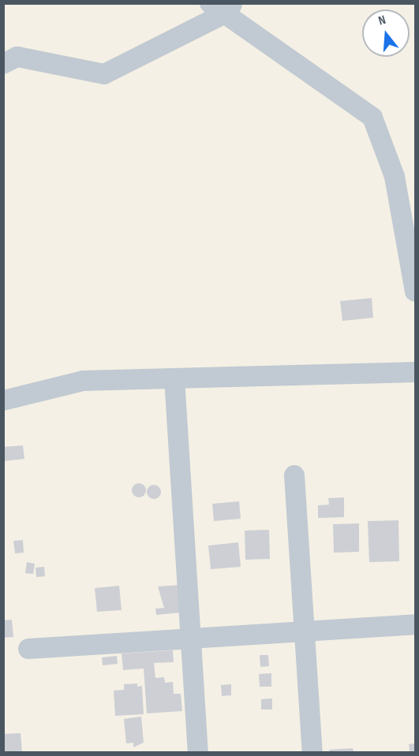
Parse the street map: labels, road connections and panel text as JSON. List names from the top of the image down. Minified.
{"north":"top"}
